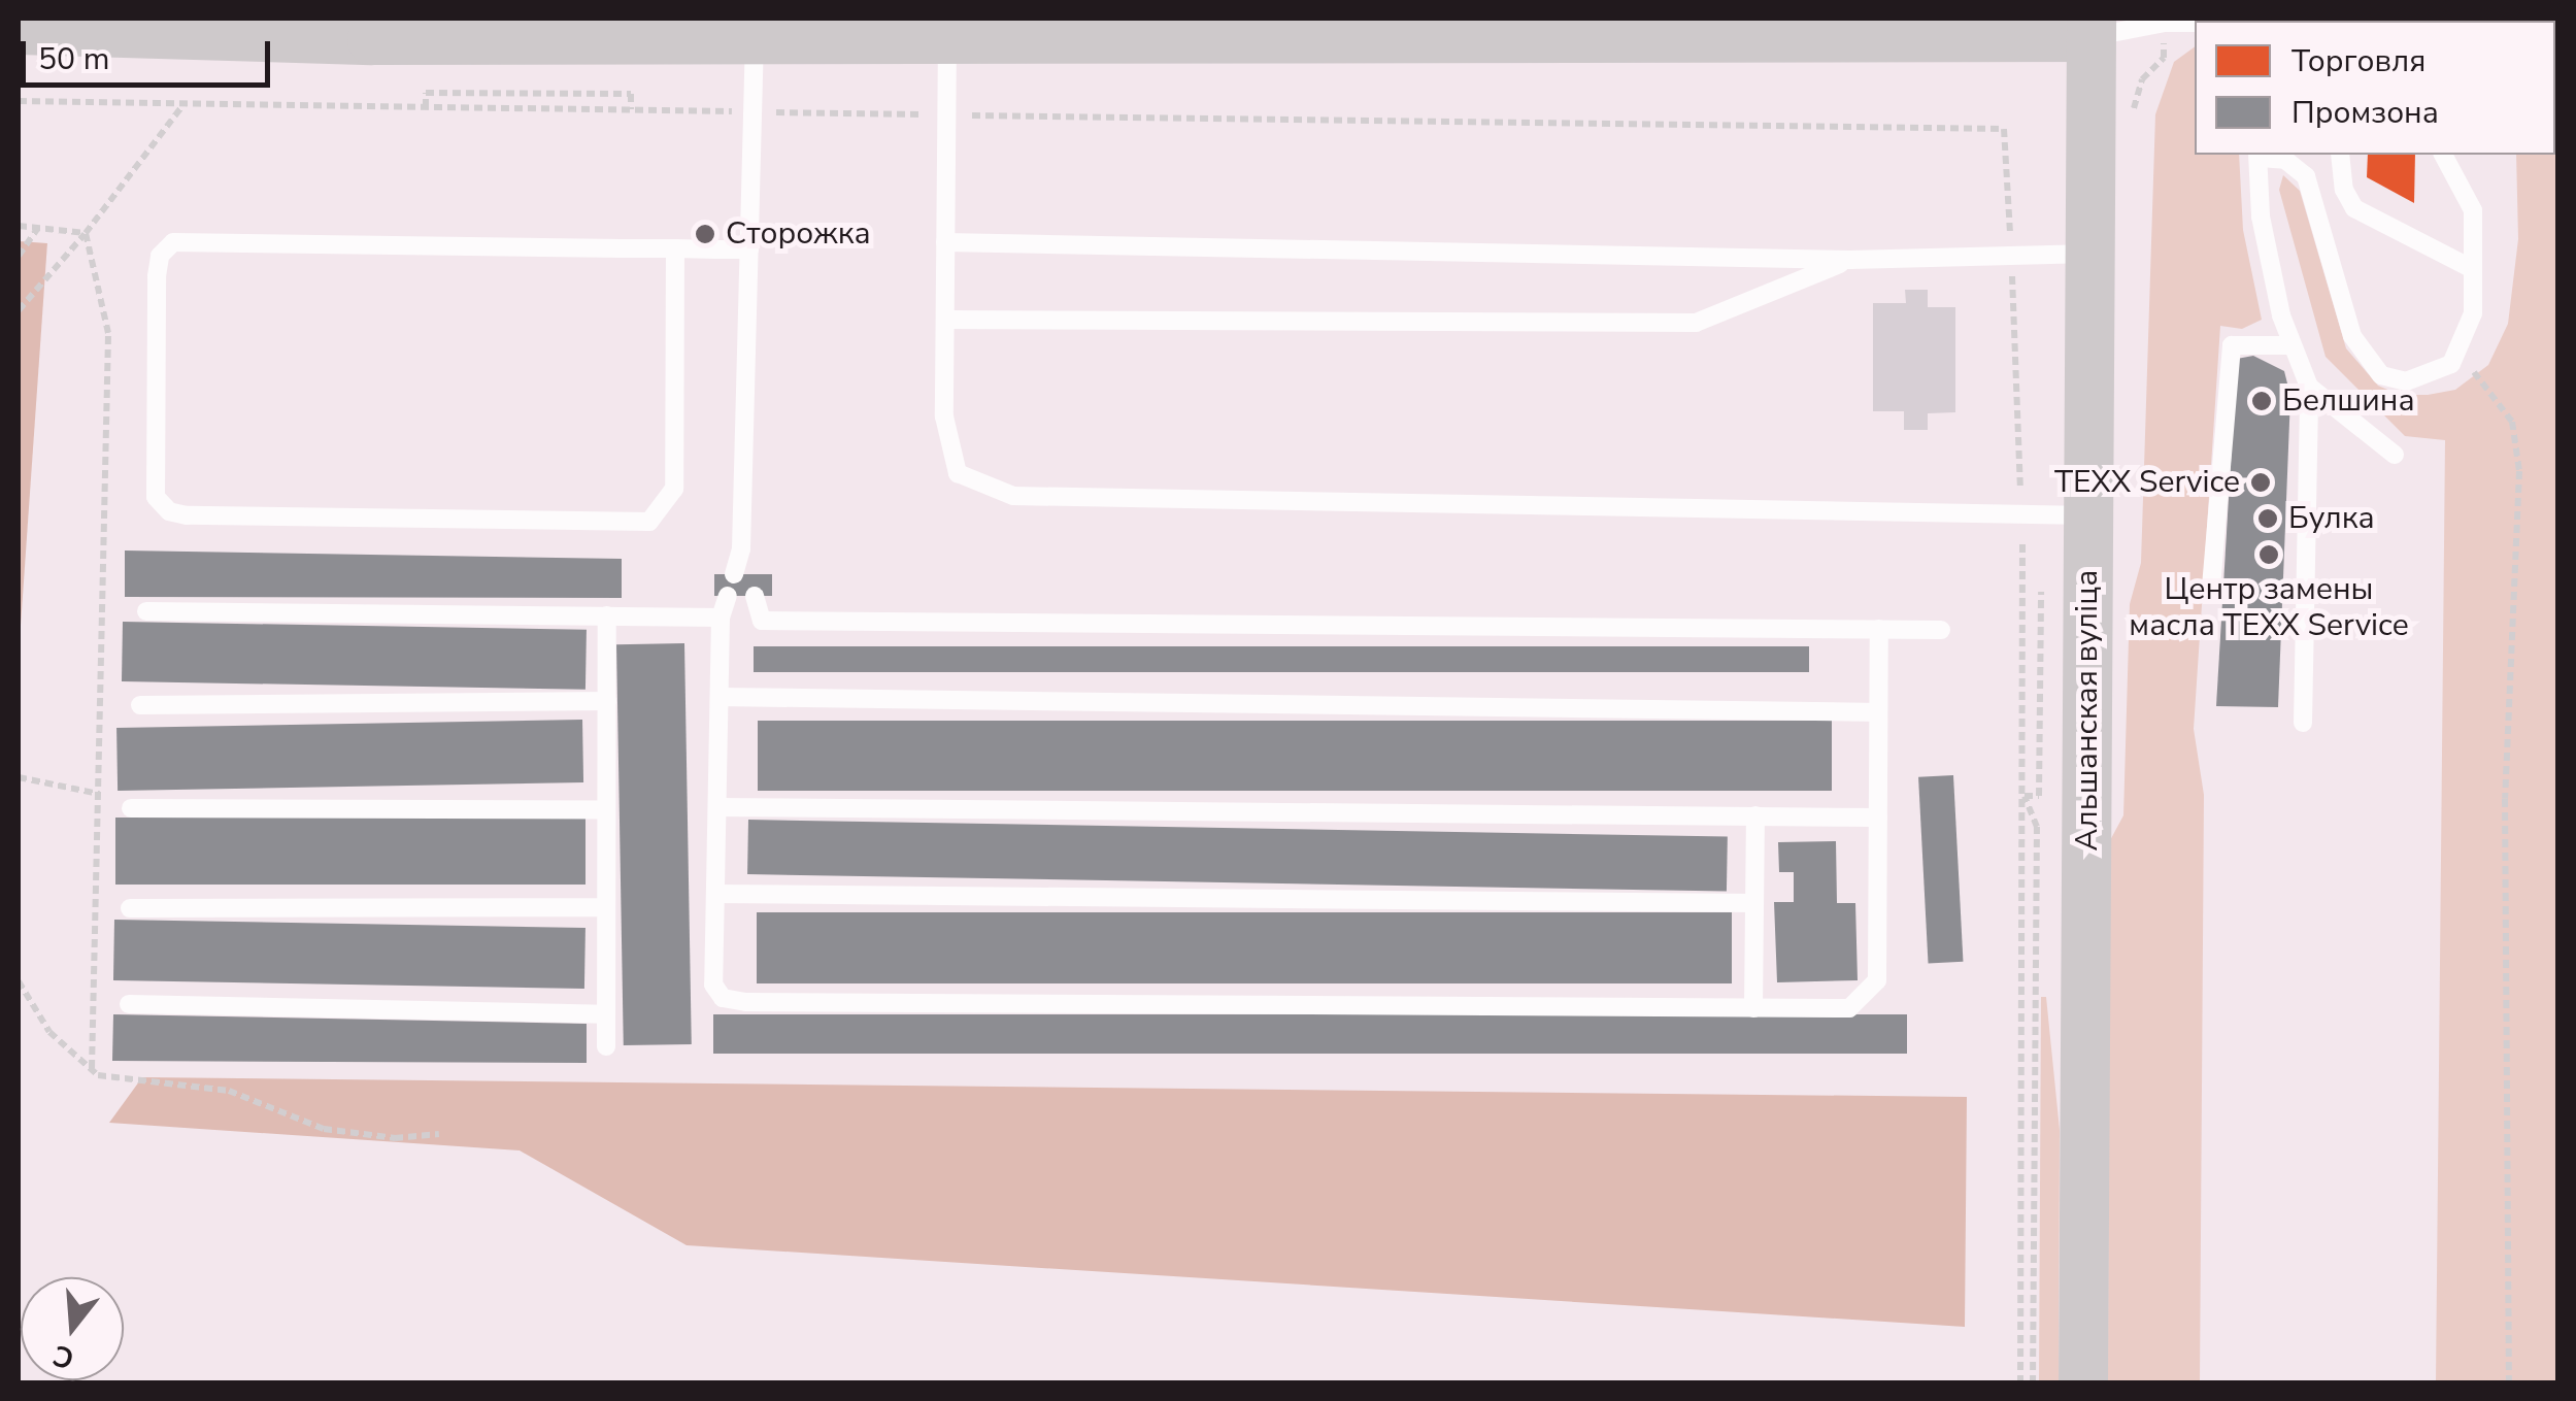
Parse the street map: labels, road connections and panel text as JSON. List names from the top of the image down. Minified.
{"streets":{"main road":["Альшанская вуліца"]},"places":["Сторожка","Белшина","TEXX Service","Булка","Центр замены масла TEXX Service"],"legend":["Торговля","Промзона"],"scale_bar":"50 m","north":"bottom"}
